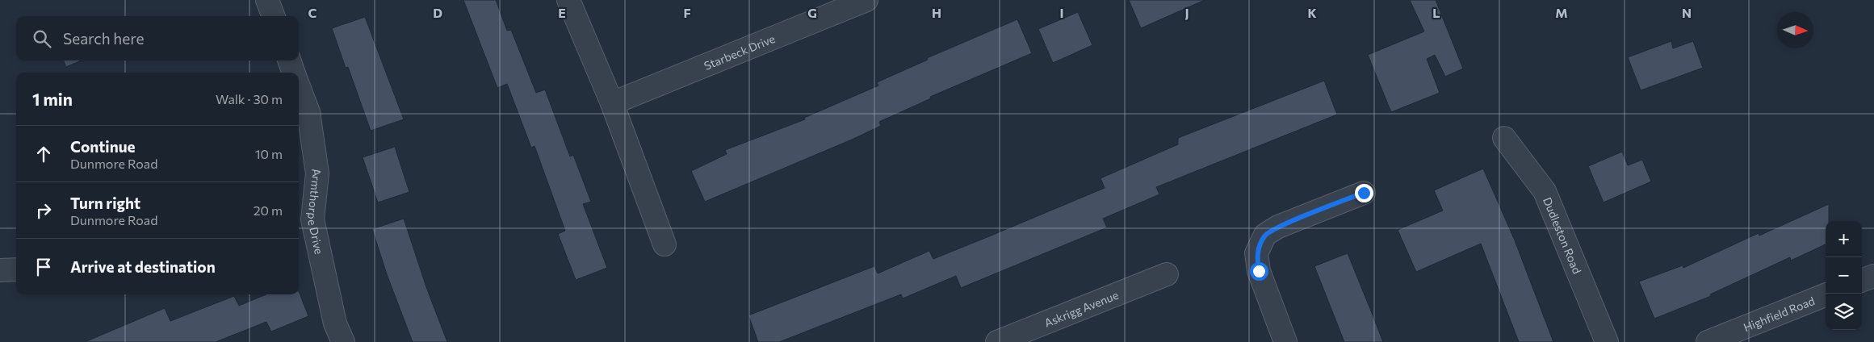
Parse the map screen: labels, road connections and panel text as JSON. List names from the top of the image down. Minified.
{"streets":{"street":["Starbeck Drive","Armthorpe Drive","Dudleston Road","Askrigg Avenue","Highfield Road"]},"north":"right","page":{"search":"Search here","heading":["1 min","Walk · 30 m"],"list":[["Continue","Dunmore Road","10 m"],["Turn right","Dunmore Road","20 m"],"Arrive at destination"],"map_buttons":["+","−"]},"grid":{"columns":["C","D","E","F","G","H","I","J","K","L","M","N"]}}
